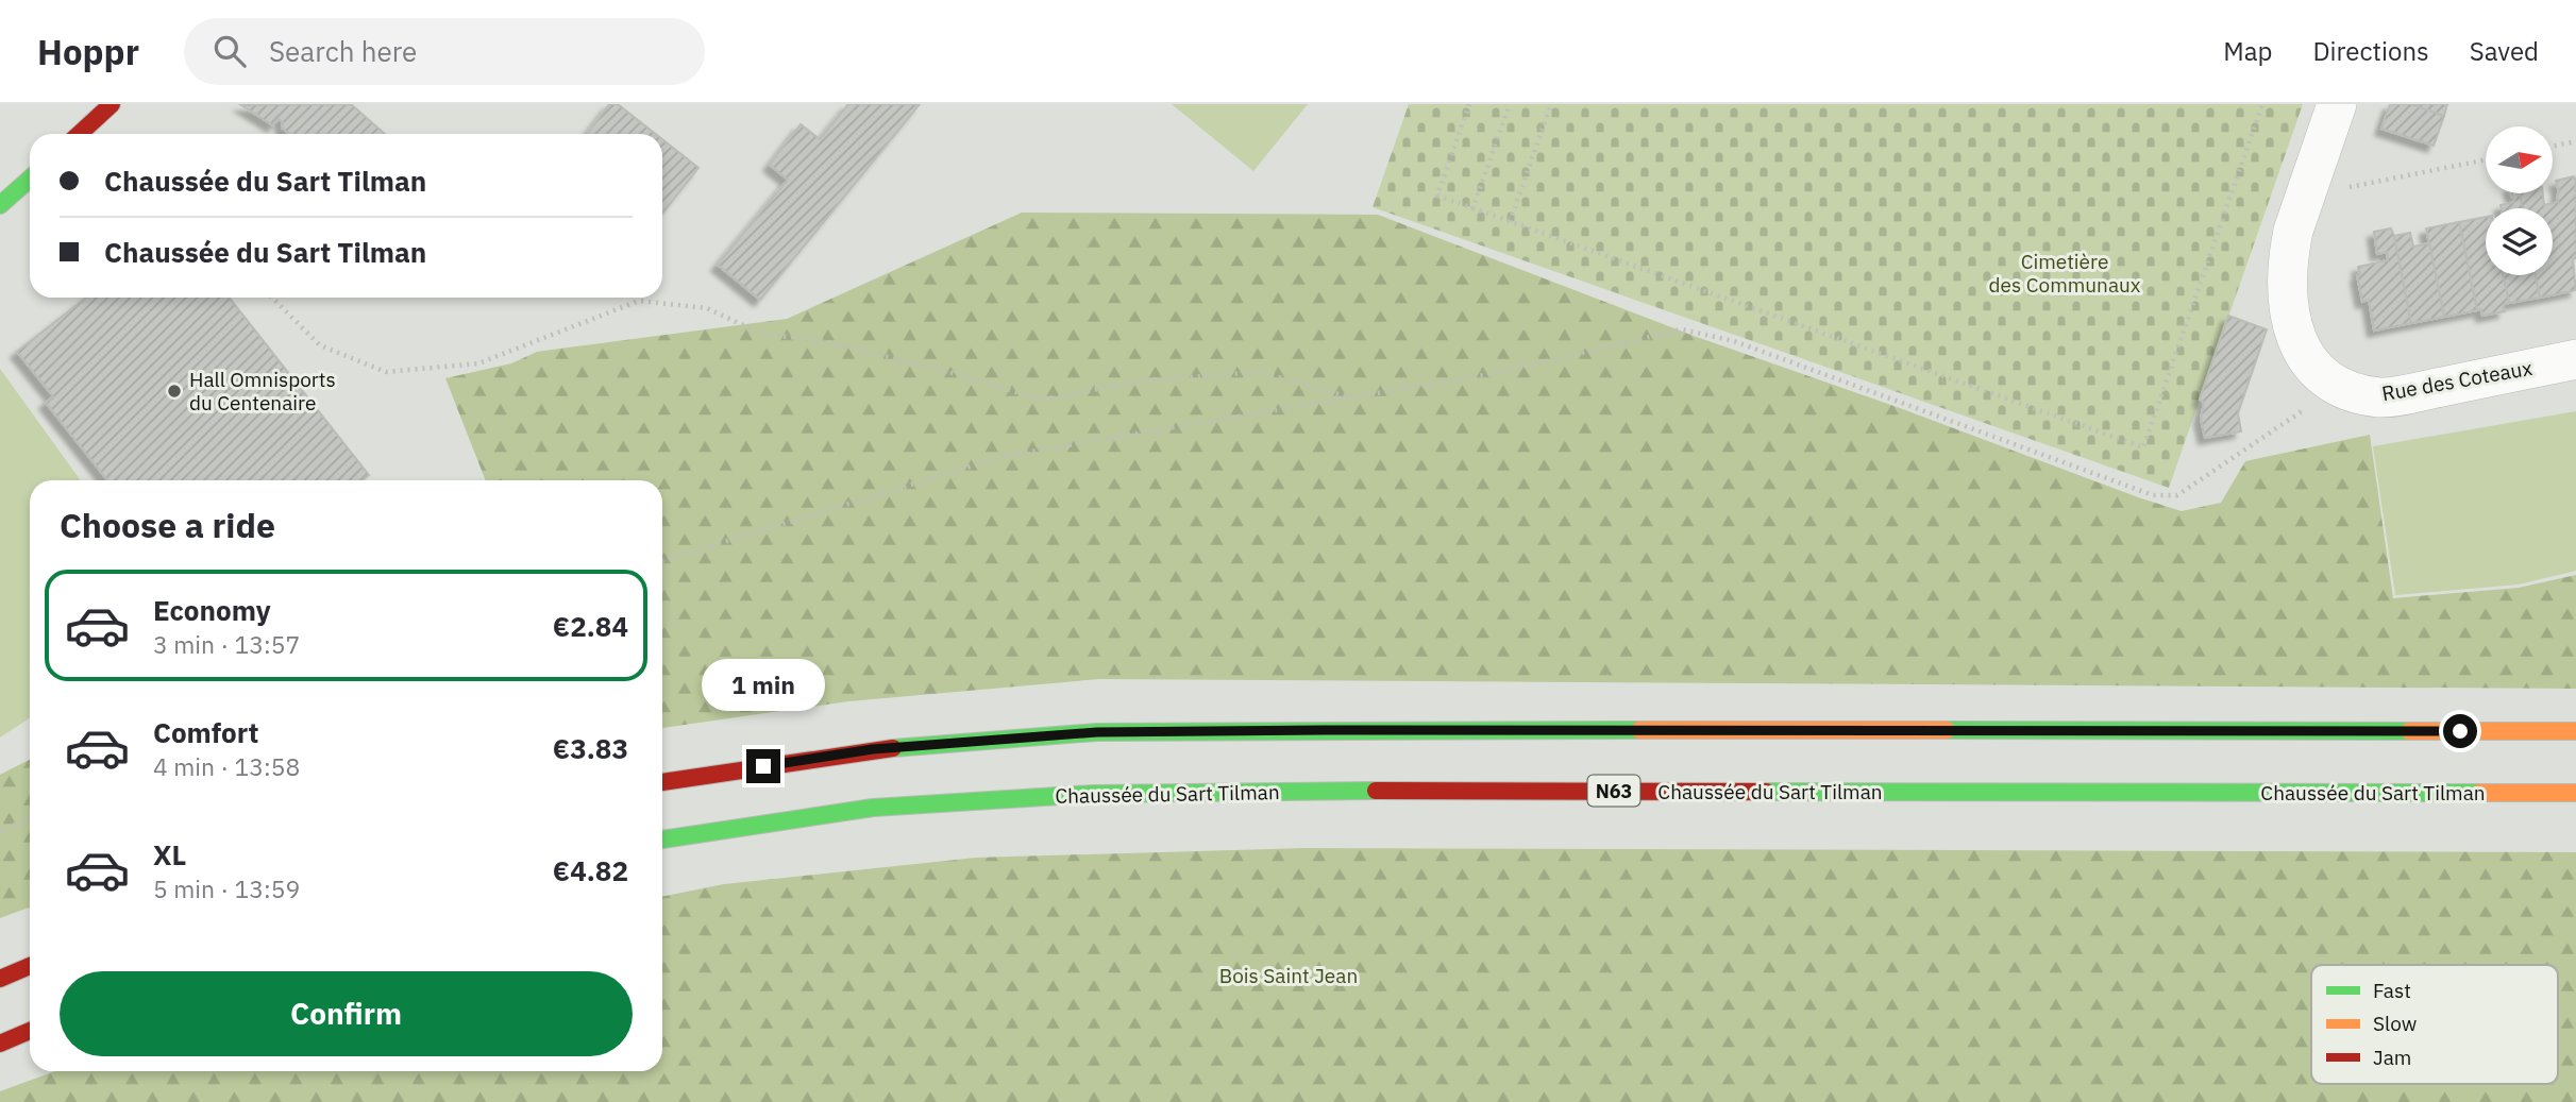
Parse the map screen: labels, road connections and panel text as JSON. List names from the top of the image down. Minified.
{"streets":{"main road":["N63","Chaussée du Sart Tilman"],"street":["Rue des Coteaux"]},"parks":["Cimetière des Communaux","Bois Saint Jean"],"places":["Hall Omnisports du Centenaire"],"legend":["Fast","Slow","Jam"],"north":"right","page":{"header":"Hoppr","search":"Search here","nav":["Map","Directions","Saved"],"banner":["Chaussée du Sart Tilman","Chaussée du Sart Tilman"],"heading":"Choose a ride","list":[{"name":"Economy","note":"3 min · 13:57","value":"€2.84"},{"name":"Comfort","note":"4 min · 13:58","value":"€3.83"},{"name":"XL","note":"5 min · 13:59","value":"€4.82"}],"bubble":"1 min","buttons":"Confirm"}}
